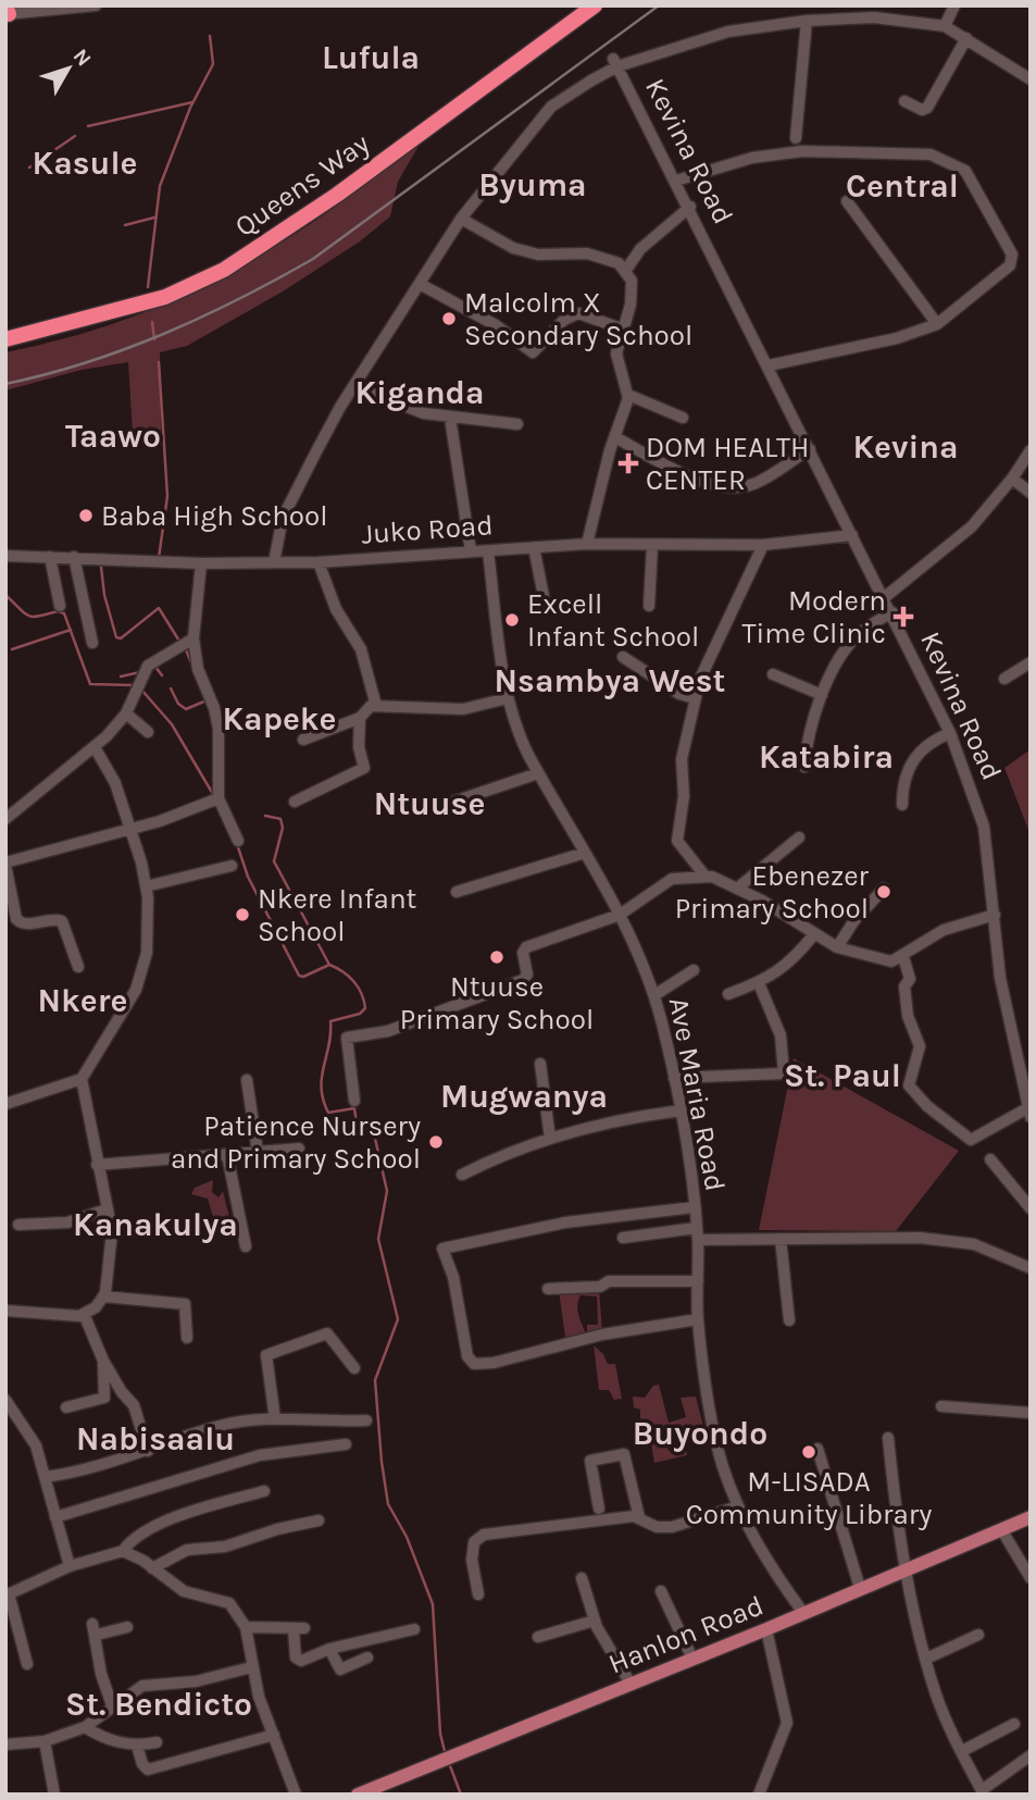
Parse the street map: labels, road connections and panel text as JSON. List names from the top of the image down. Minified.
{"streets":{"highway":["Queens Way"],"main road":["Hanlon Road"],"street":["Kevina Road","Juko Road","Ave Maria Road"]},"crossings":[["Kevina Road","Juko Road"],["Juko Road","Ave Maria Road"],["Ave Maria Road","Hanlon Road"]],"districts":["Lufula","Kasule","Byuma","Central","Kiganda","Taawo","Kevina","Nsambya West","Kapeke","Katabira","Ntuuse","Nkere","St. Paul","Mugwanya","Kanakulya","Buyondo","Nabisaalu","St. Bendicto"],"places":{"other":["Malcolm X Secondary School","Baba High School","Excell Infant School","Ebenezer Primary School","Nkere Infant School","Ntuuse Primary School","Patience Nursery and Primary School","M-LISADA Community Library"],"health":["DOM HEALTH CENTER","Modern Time Clinic"]},"north":"top right"}
